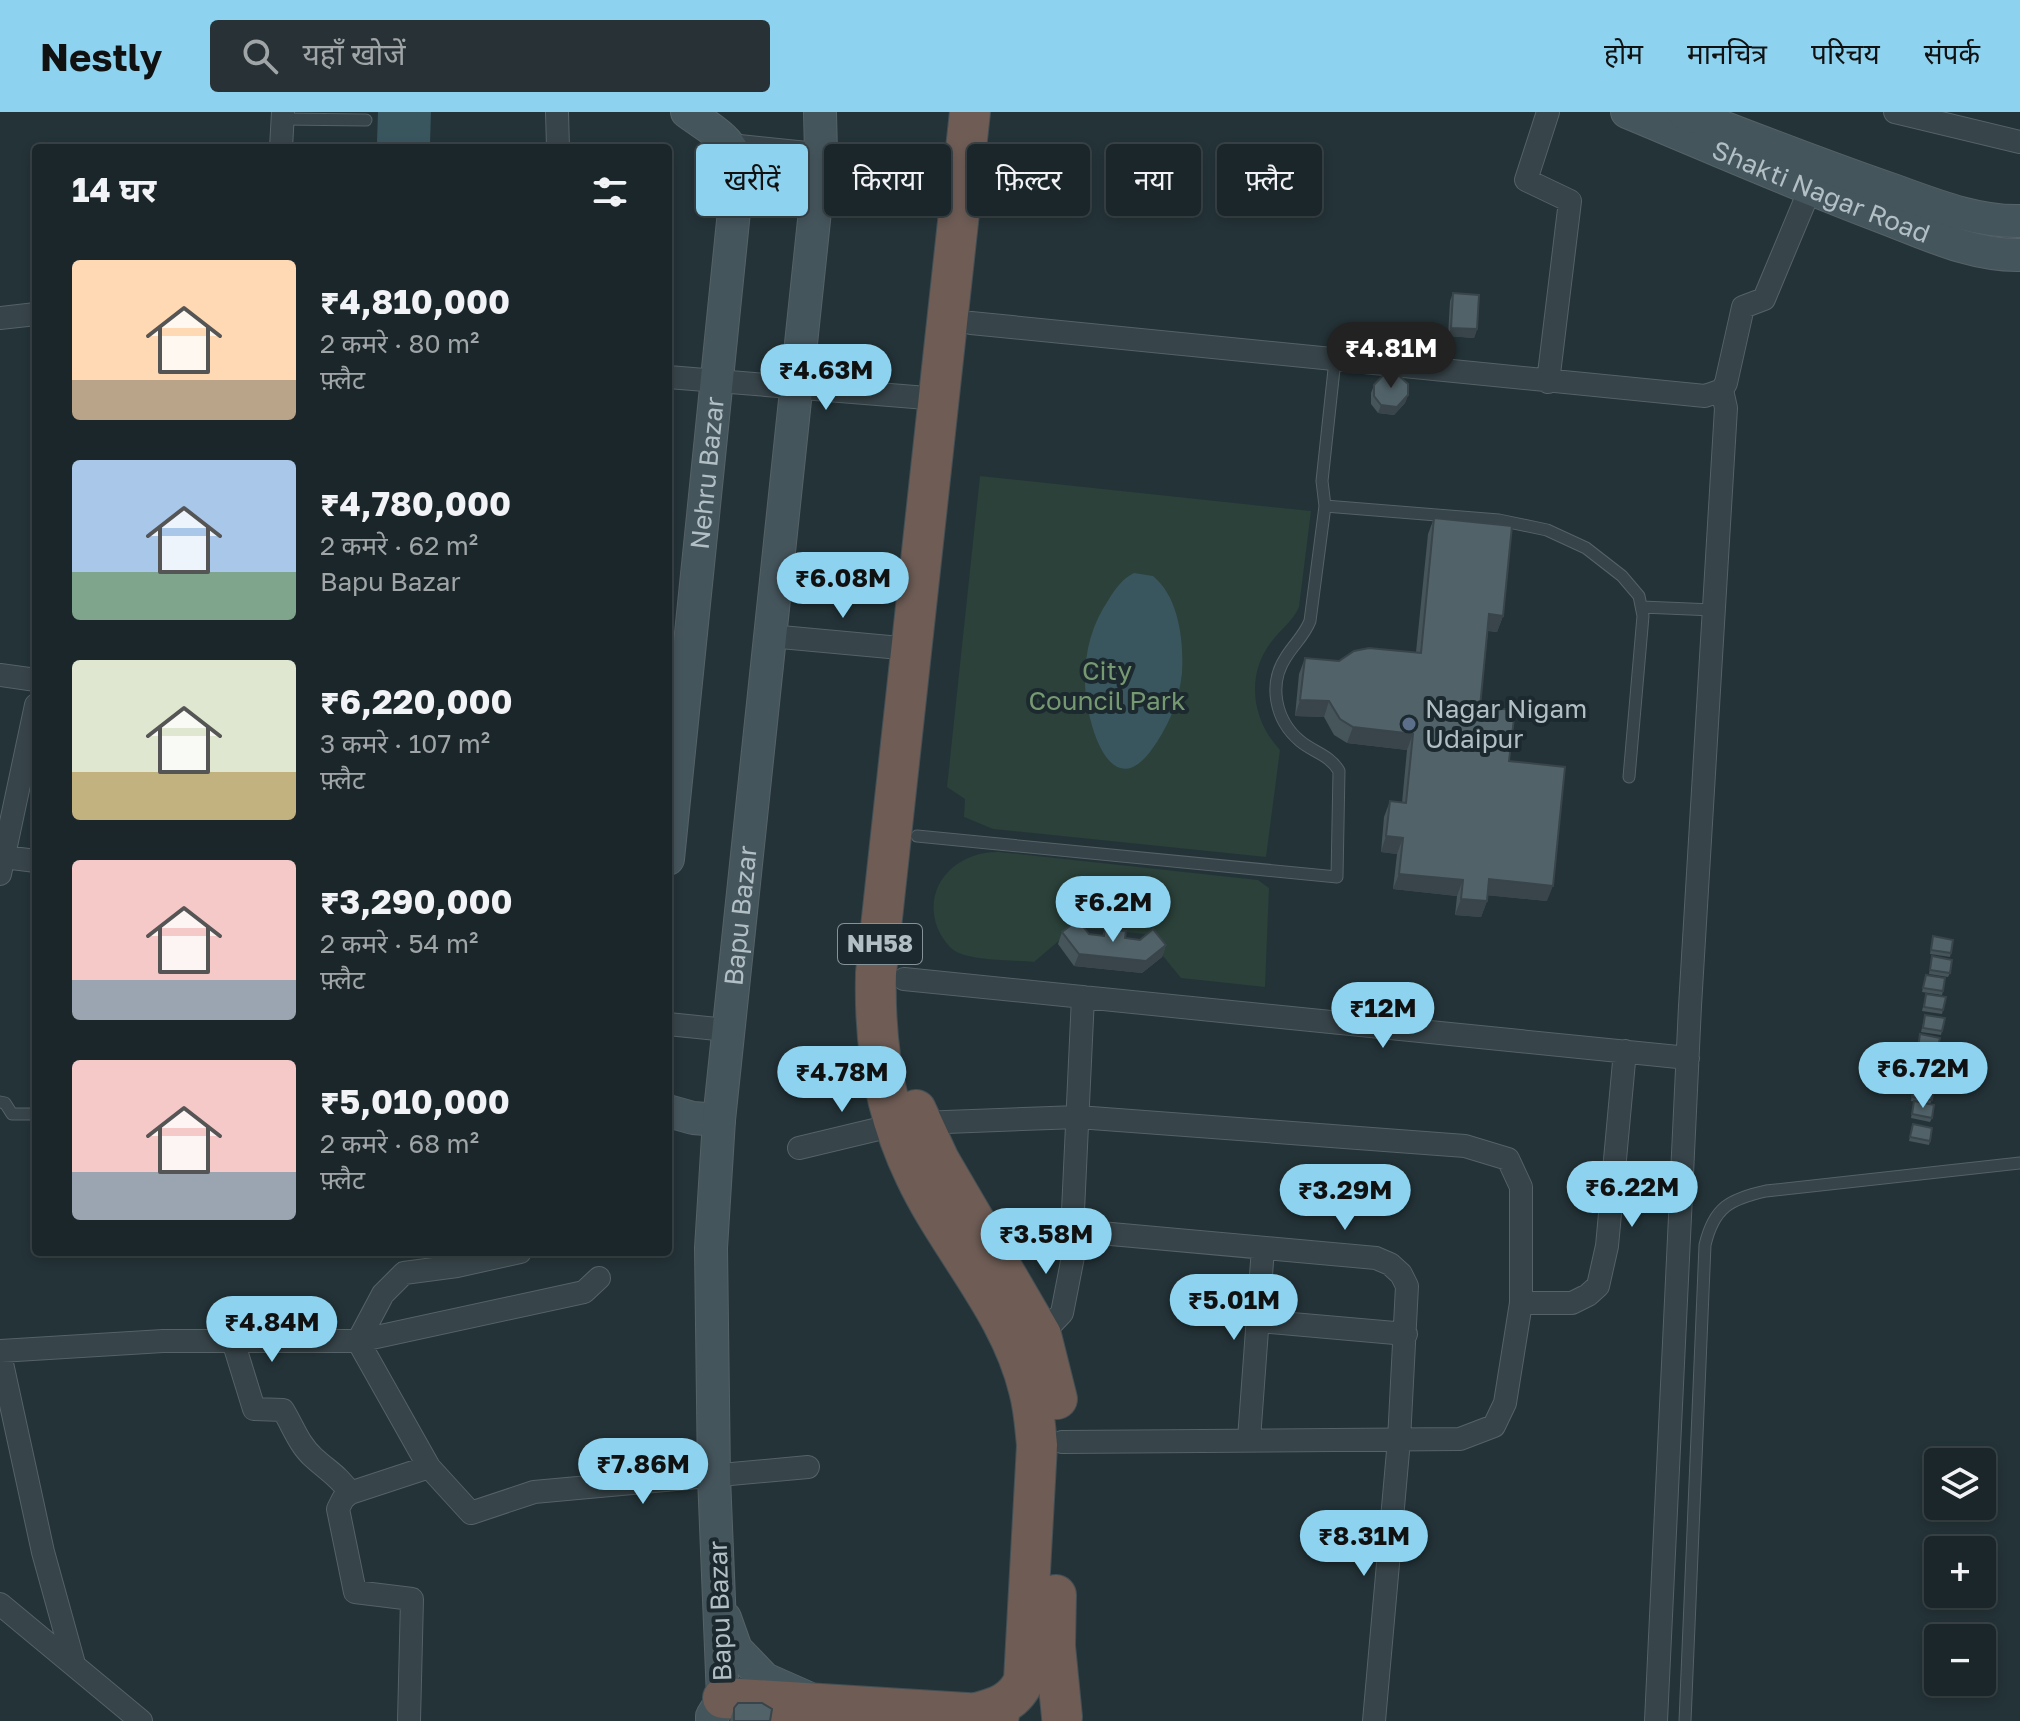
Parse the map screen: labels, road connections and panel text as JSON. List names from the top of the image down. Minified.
{"streets":{"highway":["NH58"],"main road":["Shakti Nagar Road","Nehru Bazar","Bapu Bazar"]},"crossings":[["Bapu Bazar","NH58"]],"parks":["City Council Park"],"places":["Nagar Nigam Udaipur"],"page":{"header":"Nestly","search":"यहाँ खोजें","nav":["होम","मानचित्र","परिचय","संपर्क"],"chip":["खरीदें","किराया","फ़िल्टर","नया","फ़्लैट"],"heading":"14 घर","list":[{"name":"₹4,810,000","note":"2 कमरे · 80 m² · फ़्लैट"},{"name":"₹4,780,000","note":"2 कमरे · 62 m² · Bapu Bazar"},{"name":"₹6,220,000","note":"3 कमरे · 107 m² · फ़्लैट"},{"name":"₹3,290,000","note":"2 कमरे · 54 m² · फ़्लैट"},{"name":"₹5,010,000","note":"2 कमरे · 68 m² · फ़्लैट"}],"price":["₹4.81M","₹4.63M","₹6.08M","₹6.2M","₹12M","₹6.72M","₹4.78M","₹6.22M","₹3.29M","₹3.58M","₹5.01M","₹4.84M","₹7.86M","₹8.31M"],"map_buttons":["+","−"]}}
